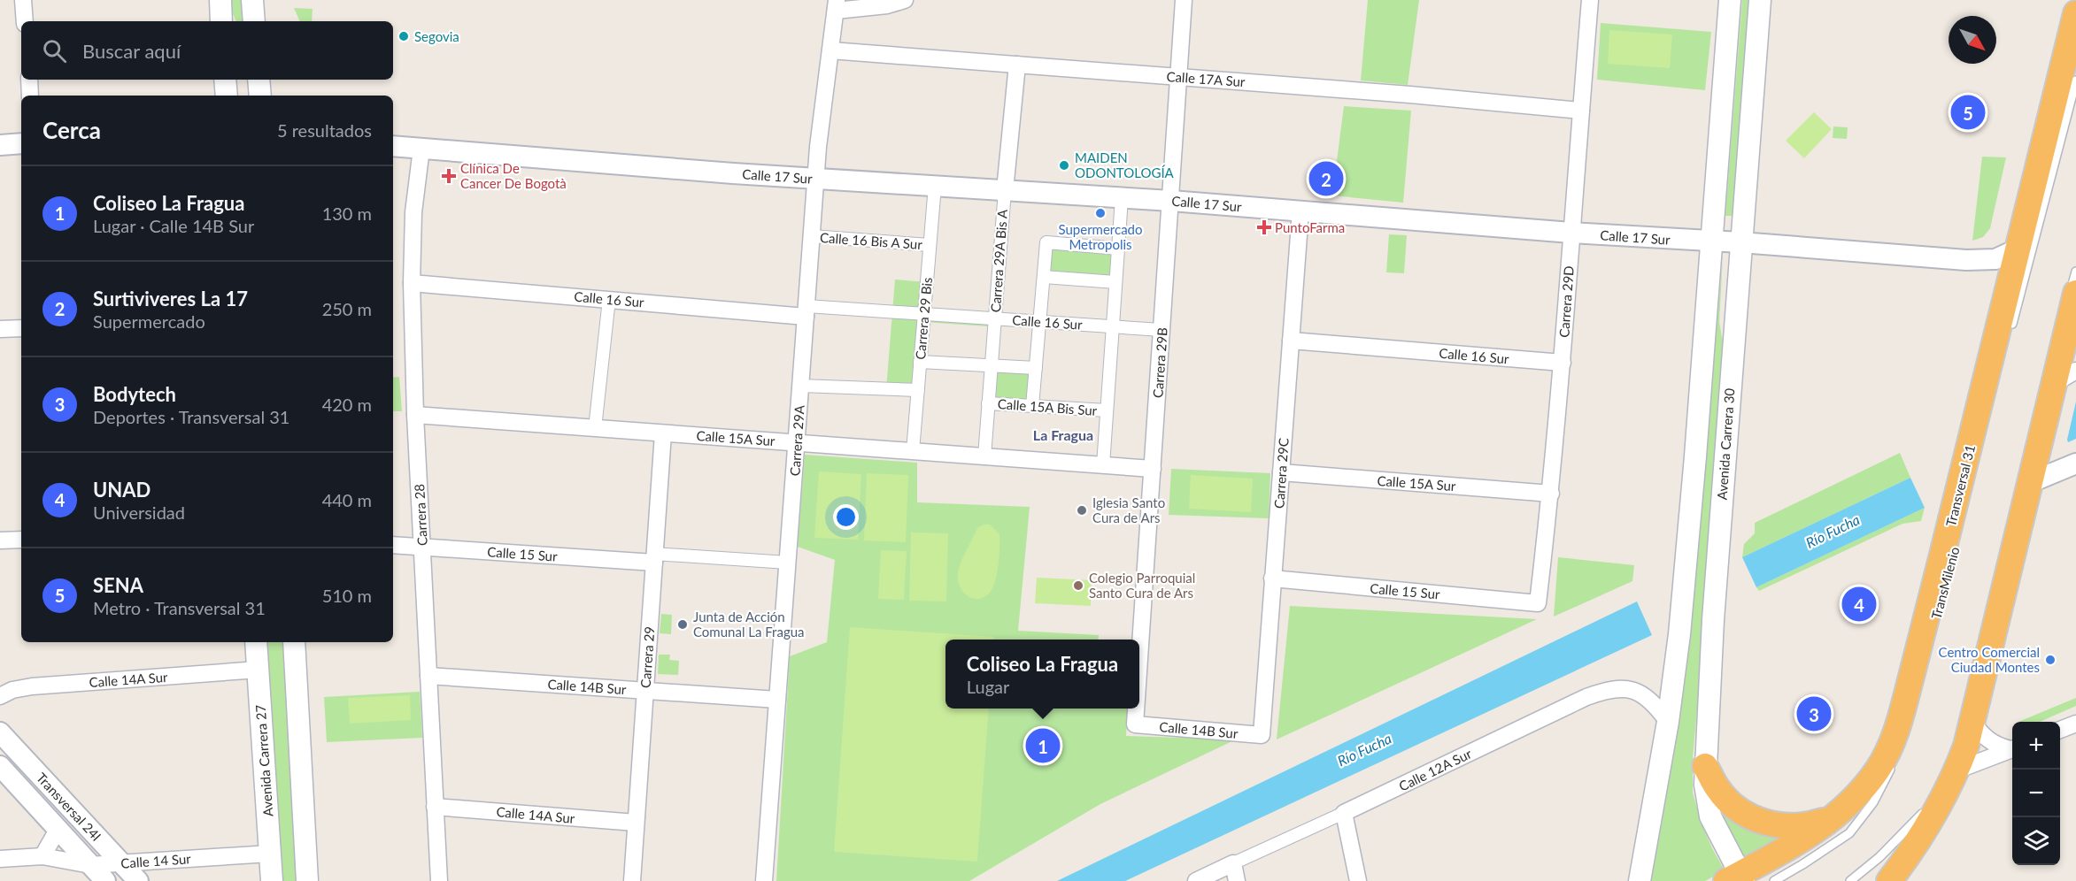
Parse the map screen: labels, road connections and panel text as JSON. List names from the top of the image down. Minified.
{"streets":{"highway":["Transversal 31"],"main road":["Avenida Carrera 30","Avenida Carrera 27"],"street":["Calle 17A Sur","Calle 17 Sur","Calle 16 Bis A Sur","Carrera 29A Bis A","Calle 16 Sur","Carrera 29D","Carrera 29 Bis","Carrera 29B","Calle 15A Bis Sur","Calle 15A Sur","Carrera 29A","Carrera 29C","Carrera 28","Calle 15 Sur","Carrera 29","Calle 14A Sur","Calle 14B Sur","Calle 12A Sur","Transversal 24I","Calle 14 Sur"]},"crossings":[["Calle 17A Sur","Carrera 29A Bis A"],["Calle 17A Sur","Carrera 29D"],["Calle 17A Sur","Carrera 29B"],["Calle 17A Sur","Carrera 29A"],["Calle 17 Sur","Carrera 29A Bis A"],["Calle 17 Sur","Carrera 29D"],["Calle 17 Sur","Carrera 29 Bis"],["Calle 17 Sur","Carrera 29B"],["Calle 17 Sur","Carrera 29A"],["Calle 17 Sur","Avenida Carrera 30"],["Calle 17 Sur","Carrera 29C"],["Calle 17 Sur","Transversal 31"],["Calle 17 Sur","Carrera 28"],["Calle 16 Bis A Sur","Carrera 29 Bis"],["Calle 16 Bis A Sur","Carrera 29A"],["Carrera 29A Bis A","Calle 16 Sur"],["Carrera 29A Bis A","Calle 15A Bis Sur"],["Carrera 29A Bis A","Calle 15A Sur"],["Calle 16 Sur","Carrera 29D"],["Calle 16 Sur","Carrera 29 Bis"],["Calle 16 Sur","Carrera 29B"],["Calle 16 Sur","Carrera 29A"],["Calle 16 Sur","Carrera 29C"],["Calle 16 Sur","Carrera 28"],["Carrera 29D","Calle 15A Sur"],["Carrera 29D","Calle 15 Sur"],["Carrera 29 Bis","Calle 15A Sur"],["Carrera 29B","Calle 15A Sur"],["Carrera 29B","Calle 14B Sur"],["Calle 15A Sur","Carrera 29A"],["Calle 15A Sur","Carrera 29C"],["Calle 15A Sur","Carrera 28"],["Calle 15A Sur","Carrera 29"],["Carrera 29A","Calle 15 Sur"],["Carrera 29A","Calle 14B Sur"],["Avenida Carrera 30","Transversal 31"],["Carrera 29C","Calle 15 Sur"],["Carrera 29C","Calle 14B Sur"],["Carrera 28","Calle 15 Sur"],["Carrera 28","Calle 14A Sur"],["Carrera 28","Calle 14B Sur"],["Calle 15 Sur","Carrera 29"],["Carrera 29","Calle 14A Sur"],["Carrera 29","Calle 14B Sur"],["Calle 14A Sur","Avenida Carrera 27"],["Avenida Carrera 27","Calle 14 Sur"],["Transversal 24I","Calle 14 Sur"]],"districts":["La Fragua"],"water":["Río Fucha"],"places":{"other":["Segovia","MAIDEN ODONTOLOGÍA","Supermercado Metropolis","Iglesia Santo Cura de Ars","Colegio Parroquial Santo Cura de Ars","Junta de Acción Comunal La Fragua","Centro Comercial Ciudad Montes"],"health":["Clínica De Cancer De Bogotà","PuntoFarma"]},"north":"bottom right","page":{"search":"Buscar aquí","pins":["5","2","4","3","1"],"heading":["Cerca","5 resultados"],"list":[{"mark":"1","name":"Coliseo La Fragua","note":"Lugar · Calle 14B Sur","value":"130 m"},{"mark":"2","name":"Surtiviveres La 17","note":"Supermercado","value":"250 m"},{"mark":"3","name":"Bodytech","note":"Deportes · Transversal 31","value":"420 m"},{"mark":"4","name":"UNAD","note":"Universidad","value":"440 m"},{"mark":"5","name":"SENA","note":"Metro · Transversal 31","value":"510 m"}],"popup":["Coliseo La Fragua","Lugar"],"map_buttons":["+","−"]}}
